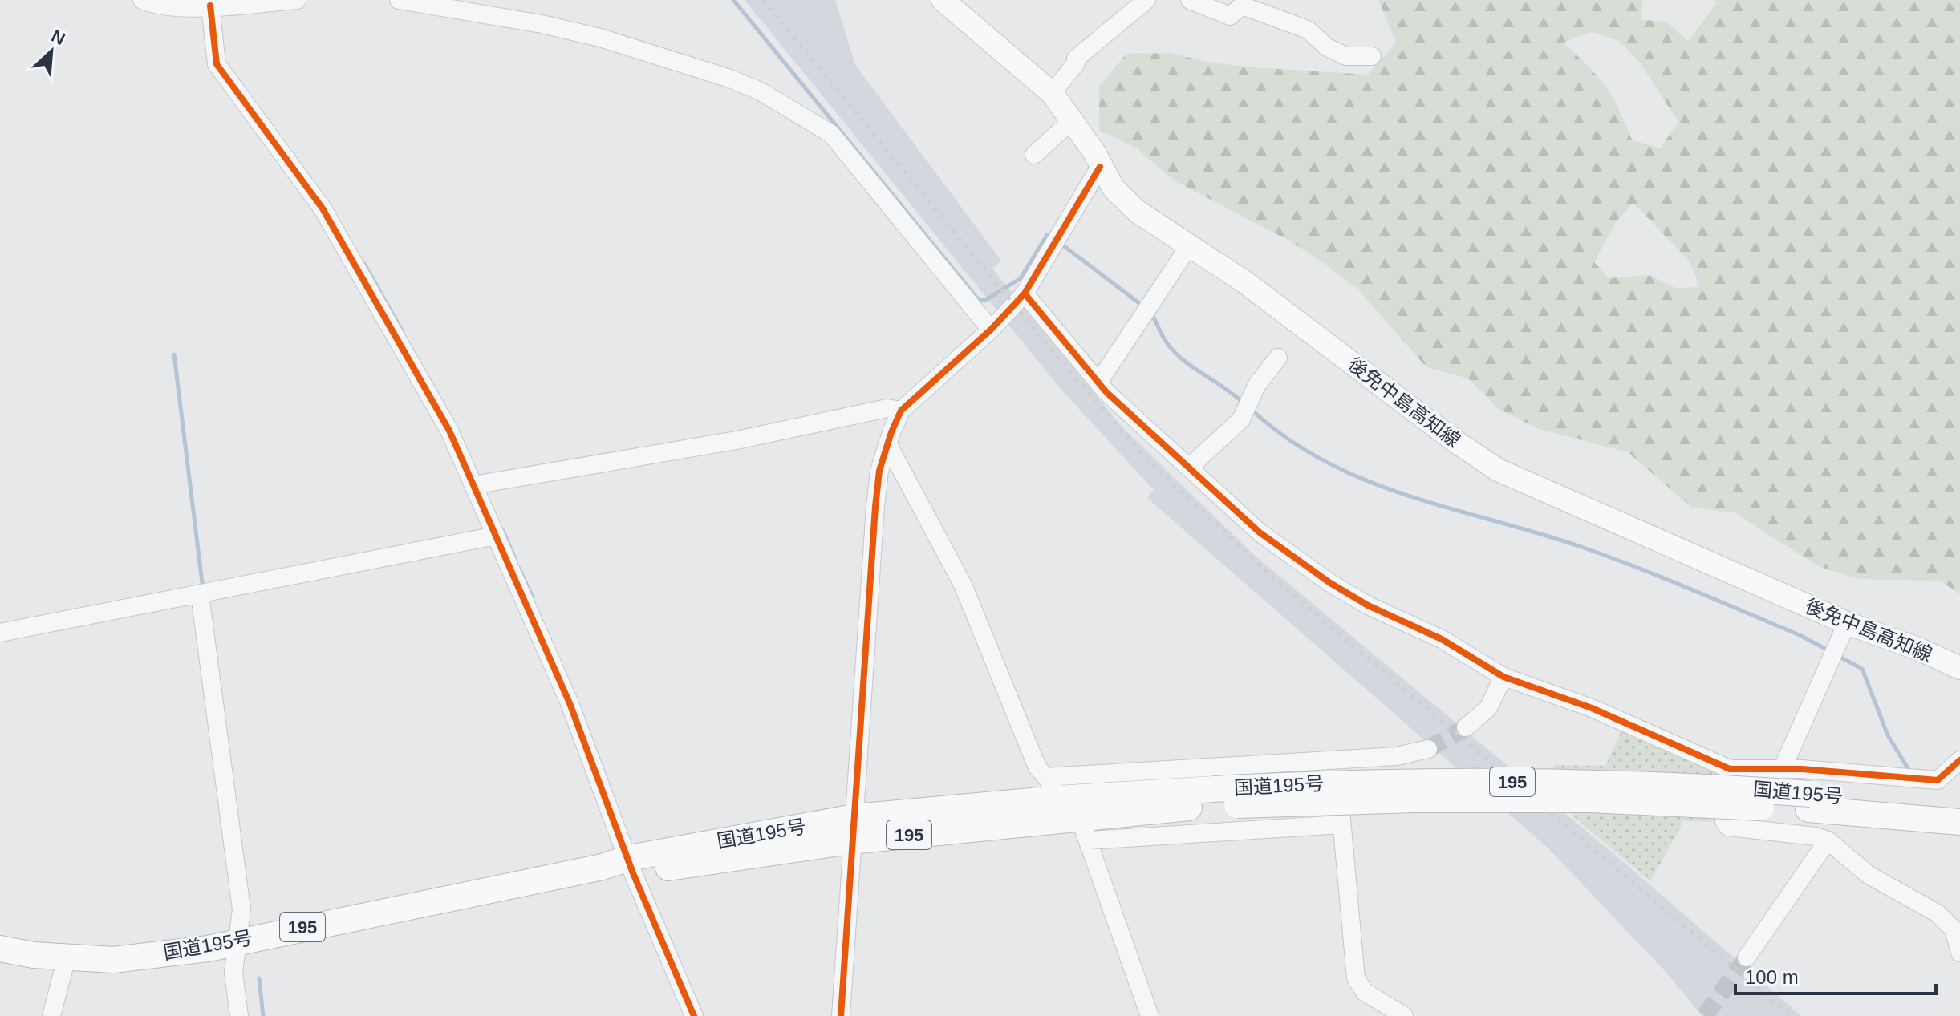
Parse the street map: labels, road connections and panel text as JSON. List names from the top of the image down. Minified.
{"streets":{"highway":["195","国道195号"],"main road":["後免中島高知線"]},"scale_bar":"100 m","north":"top right"}
